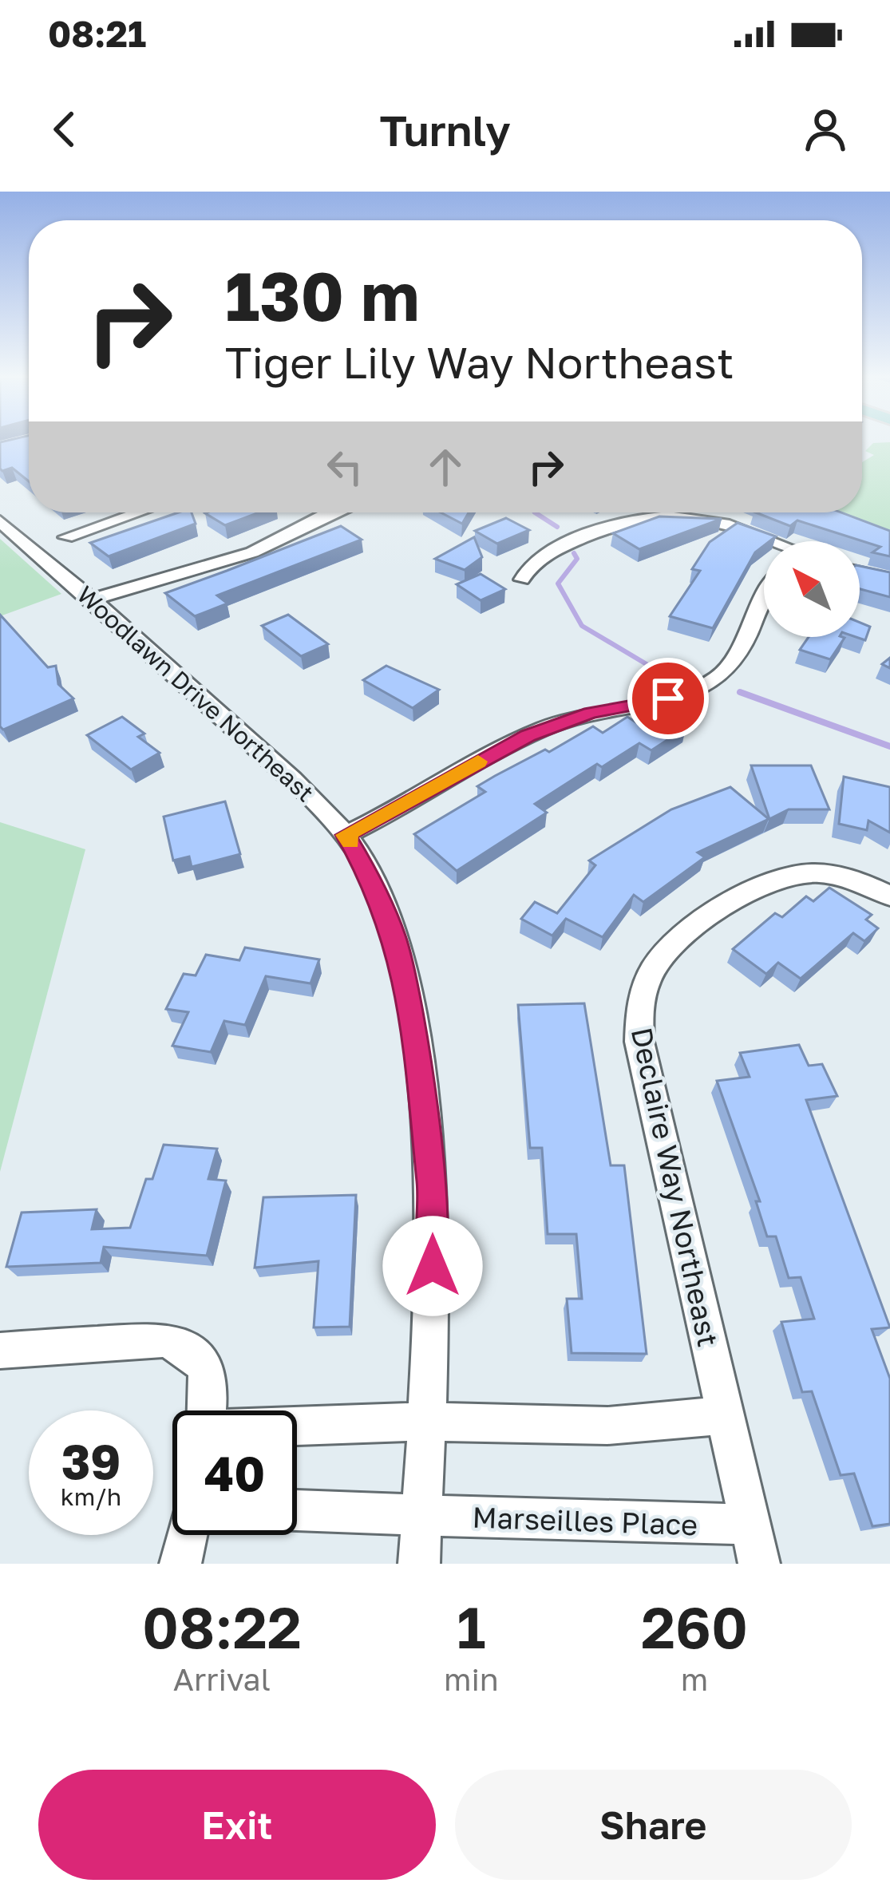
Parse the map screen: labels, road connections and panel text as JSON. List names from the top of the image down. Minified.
{"streets":{"street":["Woodlawn Drive Northeast","Declaire Way Northeast","Marseilles Place"]},"crossings":[["Woodlawn Drive Northeast","Marseilles Place"],["Declaire Way Northeast","Marseilles Place"]],"north":"top left","page":{"status":"08:21","header":"Turnly","turn":["130 m","Tiger Lily Way Northeast"],"speed":"39 km/h","limit":"40","eta":["08:22","Arrival","1","min","260","m"],"buttons":["Exit","Share"]}}
